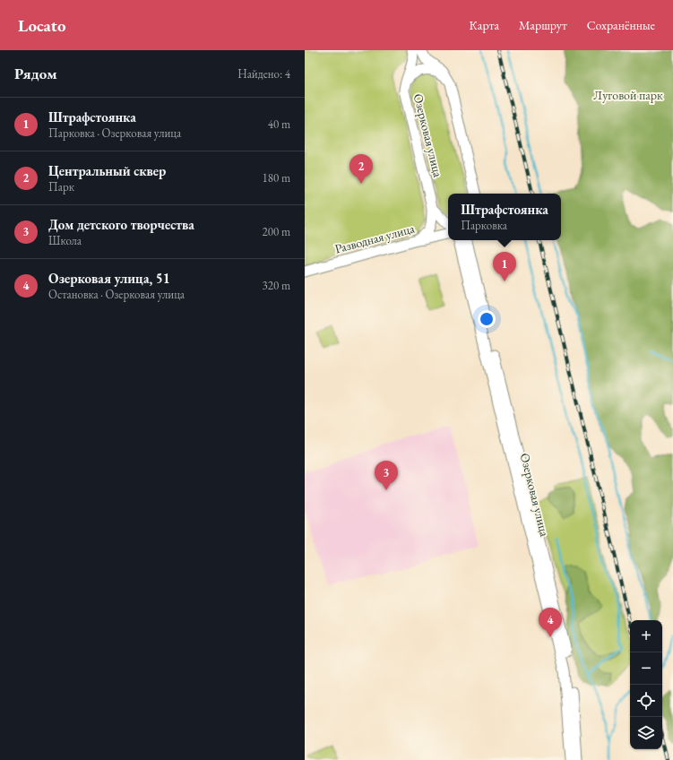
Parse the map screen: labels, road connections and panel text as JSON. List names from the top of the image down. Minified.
{"streets":{"street":["Озерковая улица","Разводная улица"]},"crossings":[["Озерковая улица","Разводная улица"]],"parks":["Луговой парк"],"page":{"header":"Locato","nav":["Карта","Маршрут","Сохранённые"],"heading":["Рядом","Найдено: 4"],"list":[{"mark":"1","name":"Штрафстоянка","note":"Парковка · Озерковая улица","value":"40 m"},{"mark":"2","name":"Центральный сквер","note":"Парк","value":"180 m"},{"mark":"3","name":"Дом детского творчества","note":"Школа","value":"200 m"},{"mark":"4","name":"Озерковая улица, 51","note":"Остановка · Озерковая улица","value":"320 m"}],"pins":["2","1","3","4"],"popup":["Штрафстоянка","Парковка"],"map_buttons":["+","−"]}}
